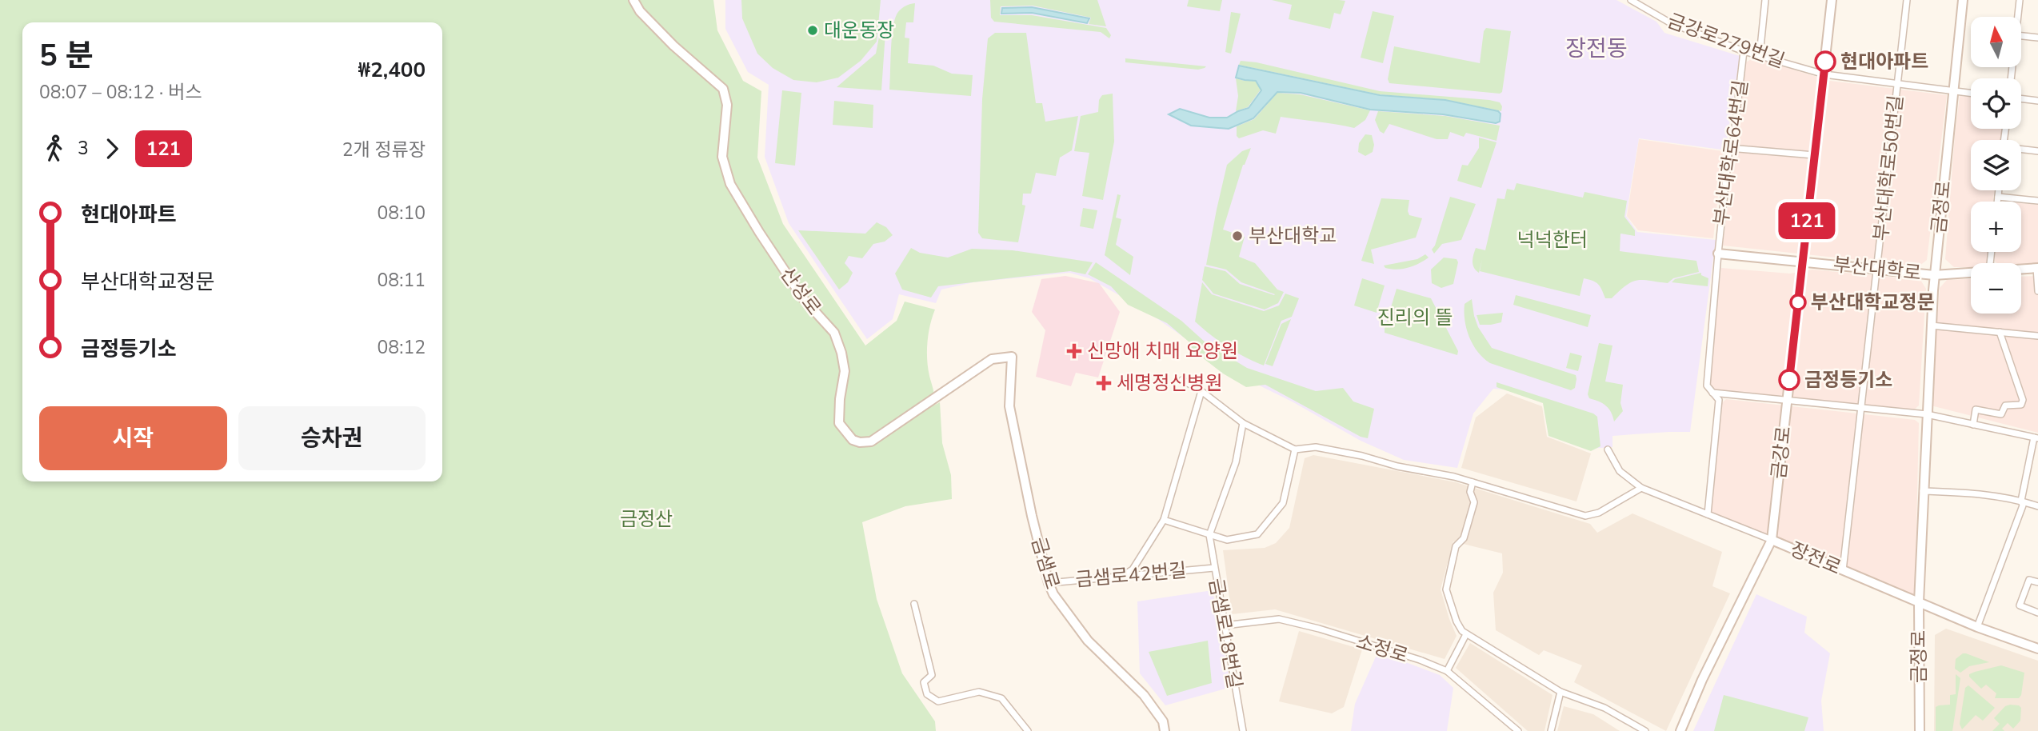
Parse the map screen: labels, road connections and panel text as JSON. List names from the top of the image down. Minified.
{"streets":{"street":["금강로279번길","부산대학로64번길","부산대학로50번길","금정로","부산대학로","산성로","금강로","장전로","금샘로","금샘로42번길","금샘로18번길","소정로"]},"crossings":[["금강로279번길","부산대학로64번길"],["금강로279번길","부산대학로50번길"],["금강로279번길","금정로"],["금강로279번길","금강로"],["부산대학로64번길","부산대학로"],["부산대학로64번길","장전로"],["부산대학로50번길","부산대학로"],["부산대학로50번길","장전로"],["금정로","부산대학로"],["금정로","장전로"],["부산대학로","금강로"],["산성로","금샘로"],["금강로","장전로"],["금샘로","금샘로42번길"],["금샘로42번길","금샘로18번길"],["금샘로18번길","소정로"]],"districts":["장전동"],"parks":["넉넉한터","진리의 뜰","금정산"],"places":{"other":["대운동장","현대아파트","부산대학교","부산대학교정문","금정등기소"],"health":["신망애 치매 요양원","세명정신병원"]},"lines":["bus line 121"],"north":"top","page":{"on_map":"121","map_buttons":["+","−"],"heading":["5 분","08:07 – 08:12 · 버스","₩2,400"],"legs":["3","121","2개 정류장"],"list":[{"name":"현대아파트","value":"08:10"},{"name":"부산대학교정문","value":"08:11"},{"name":"금정등기소","value":"08:12"}],"buttons":["시작","승차권"]}}
